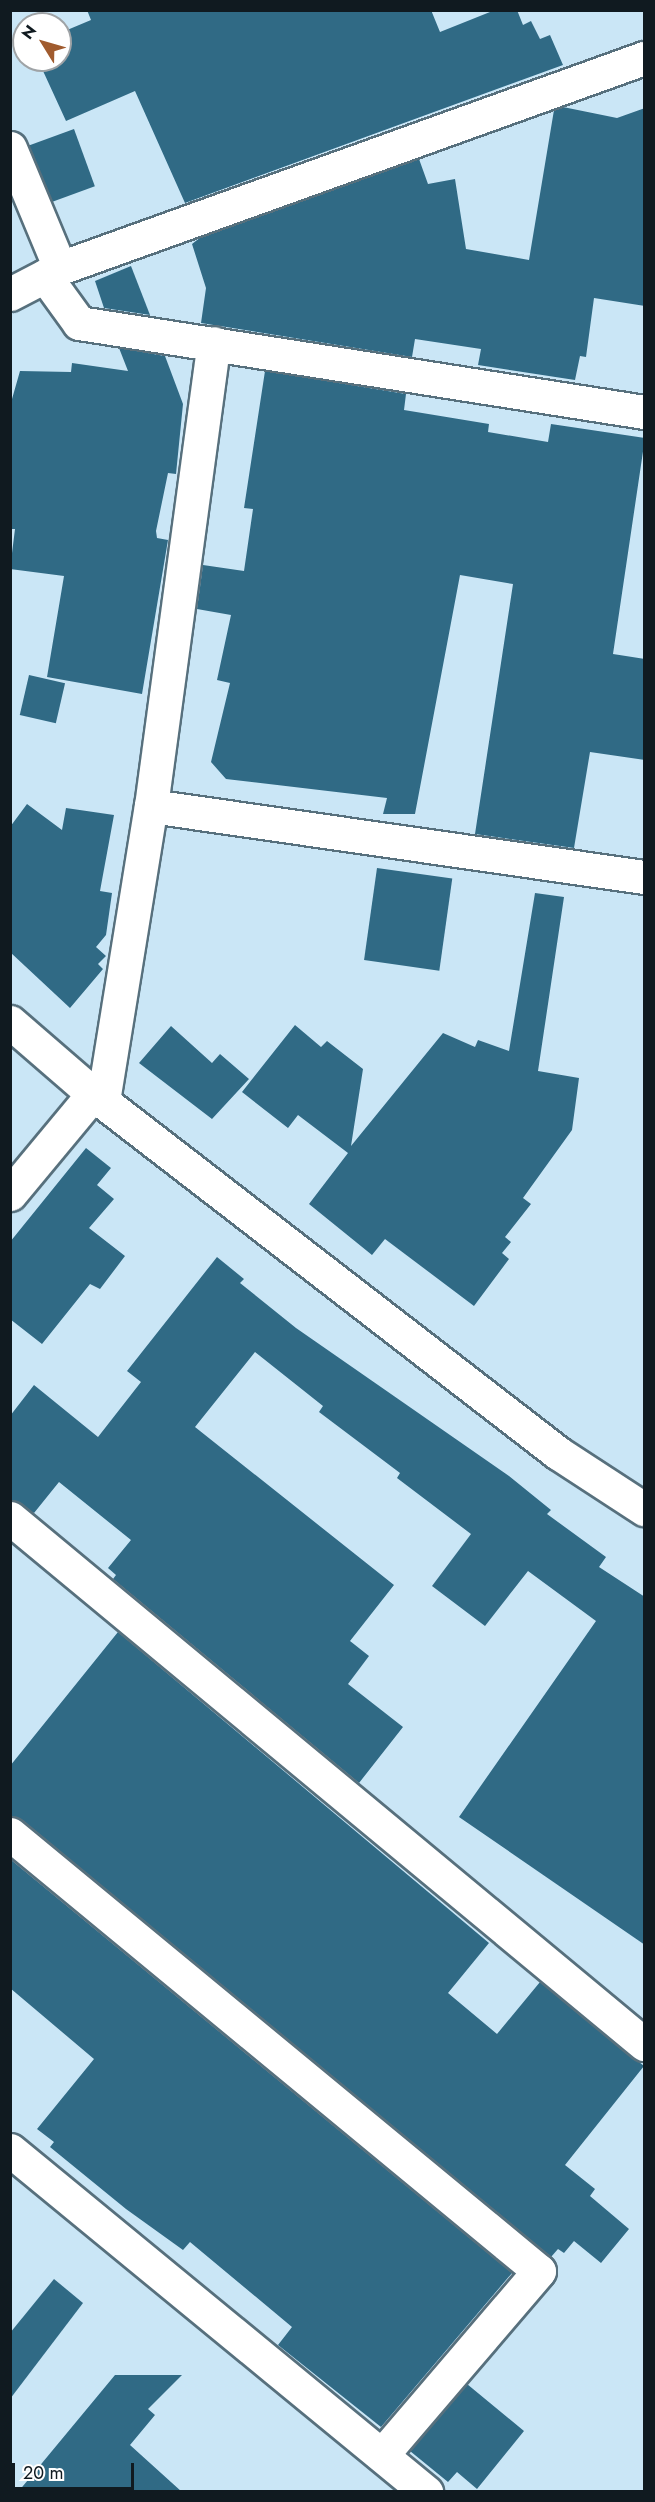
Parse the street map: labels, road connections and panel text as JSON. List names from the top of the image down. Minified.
{"scale_bar":"20 m","north":"top left"}
